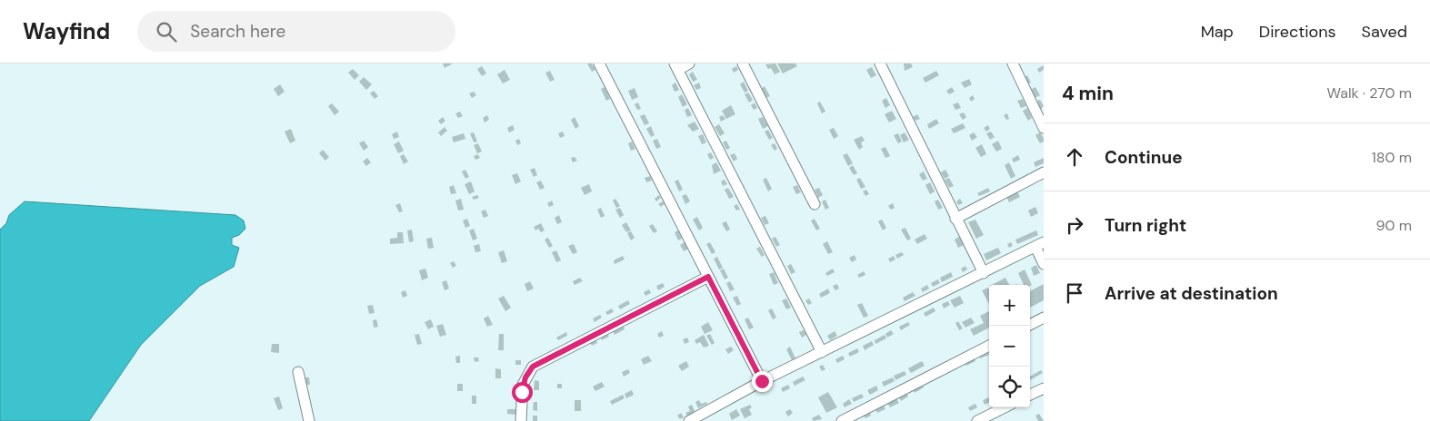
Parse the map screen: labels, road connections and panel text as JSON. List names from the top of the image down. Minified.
{"page":{"header":"Wayfind","search":"Search here","nav":["Map","Directions","Saved"],"heading":["4 min","Walk · 270 m"],"list":[["Continue","180 m"],["Turn right","90 m"],"Arrive at destination"],"map_buttons":["+","−"]}}
